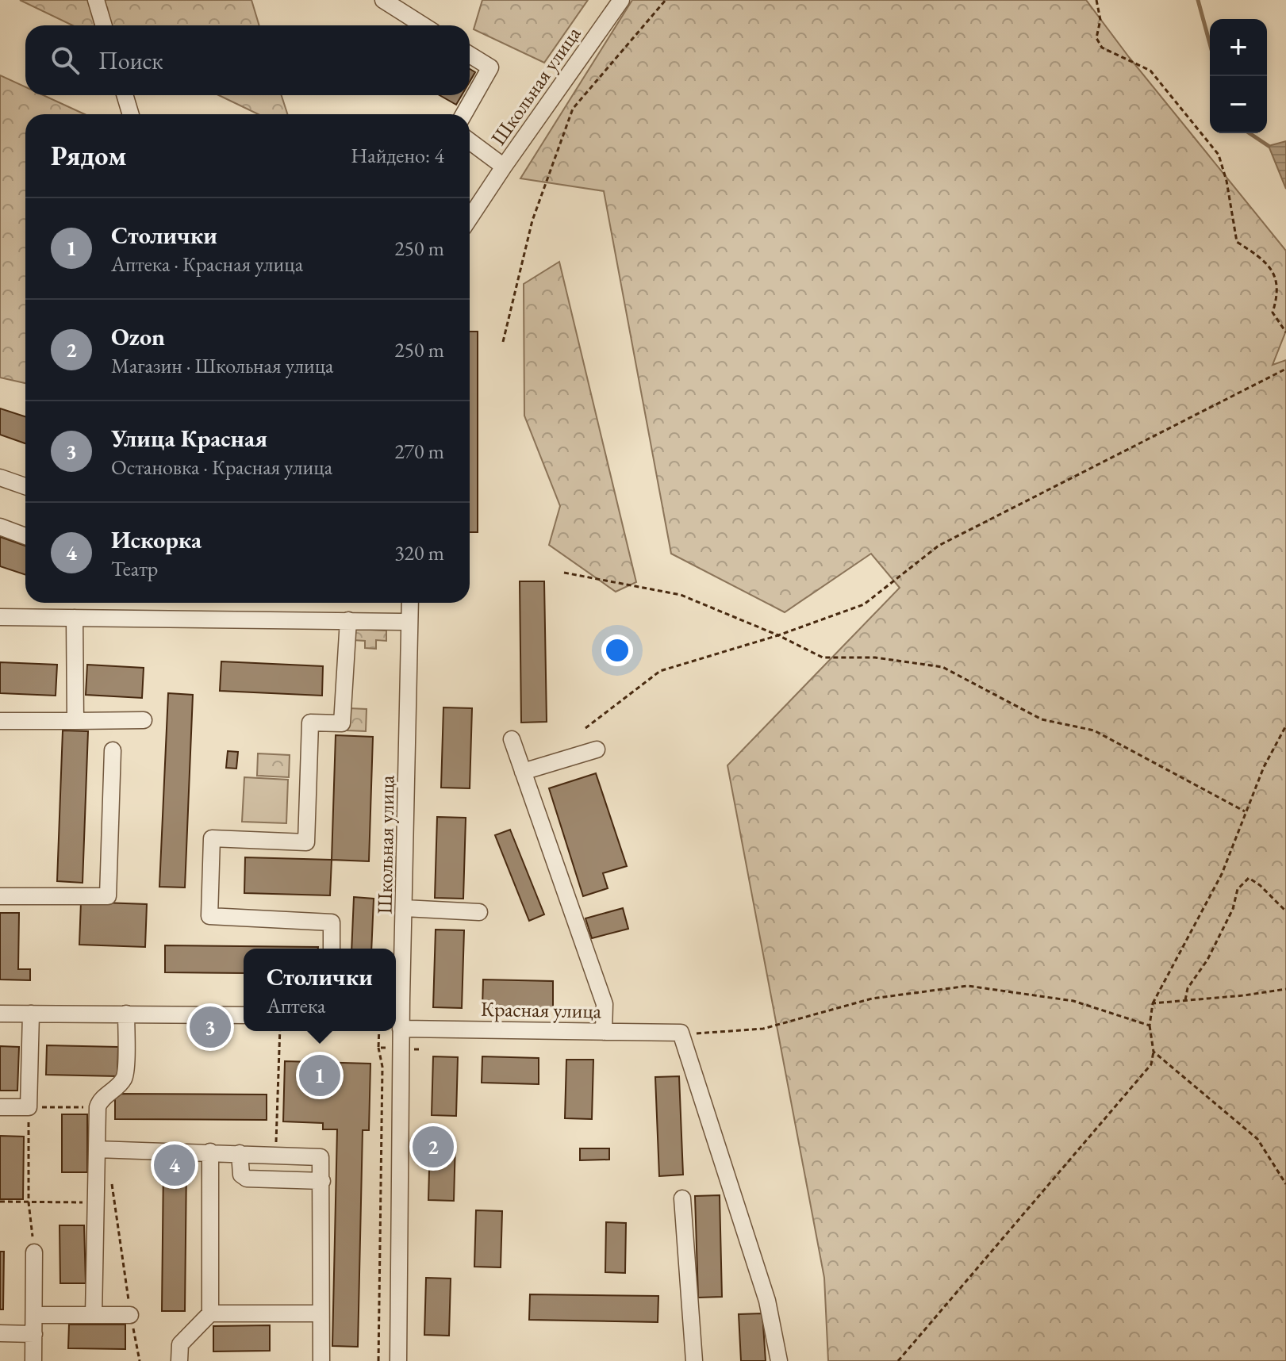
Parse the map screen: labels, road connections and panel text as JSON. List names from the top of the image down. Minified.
{"streets":{"street":["Школьная улица","Красная улица"]},"crossings":[["Школьная улица","Красная улица"]],"page":{"map_buttons":["+","−"],"search":"Поиск","heading":["Рядом","Найдено: 4"],"list":[{"mark":"1","name":"Столички","note":"Аптека · Красная улица","value":"250 m"},{"mark":"2","name":"Ozon","note":"Магазин · Школьная улица","value":"250 m"},{"mark":"3","name":"Улица Красная","note":"Остановка · Красная улица","value":"270 m"},{"mark":"4","name":"Искорка","note":"Театр","value":"320 m"}],"popup":["Столички","Аптека"],"pins":["3","1","2","4"]}}
